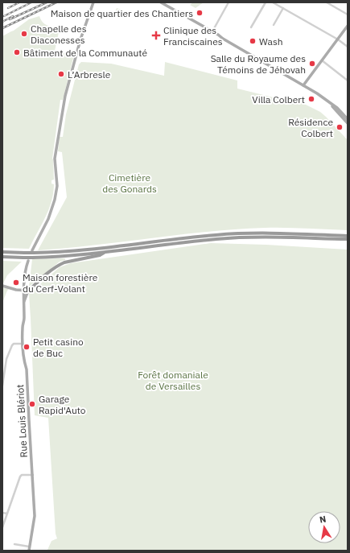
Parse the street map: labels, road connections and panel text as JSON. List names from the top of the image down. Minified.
{"streets":{"main road":["Rue Louis Blériot"]},"parks":["Cimetière des Gonards","Forêt domaniale de Versailles"],"places":{"other":["Maison de quartier des Chantiers","Chapelle des Diaconesses","Wash","Bâtiment de la Communauté","Salle du Royaume des Témoins de Jéhovah","L’Arbresle","Villa Colbert","Résidence Colbert","Maison forestière du Cerf-Volant","Petit casino de Buc","Garage Rapid'Auto"],"health":["Clinique des Franciscaines"]},"north":"top"}
